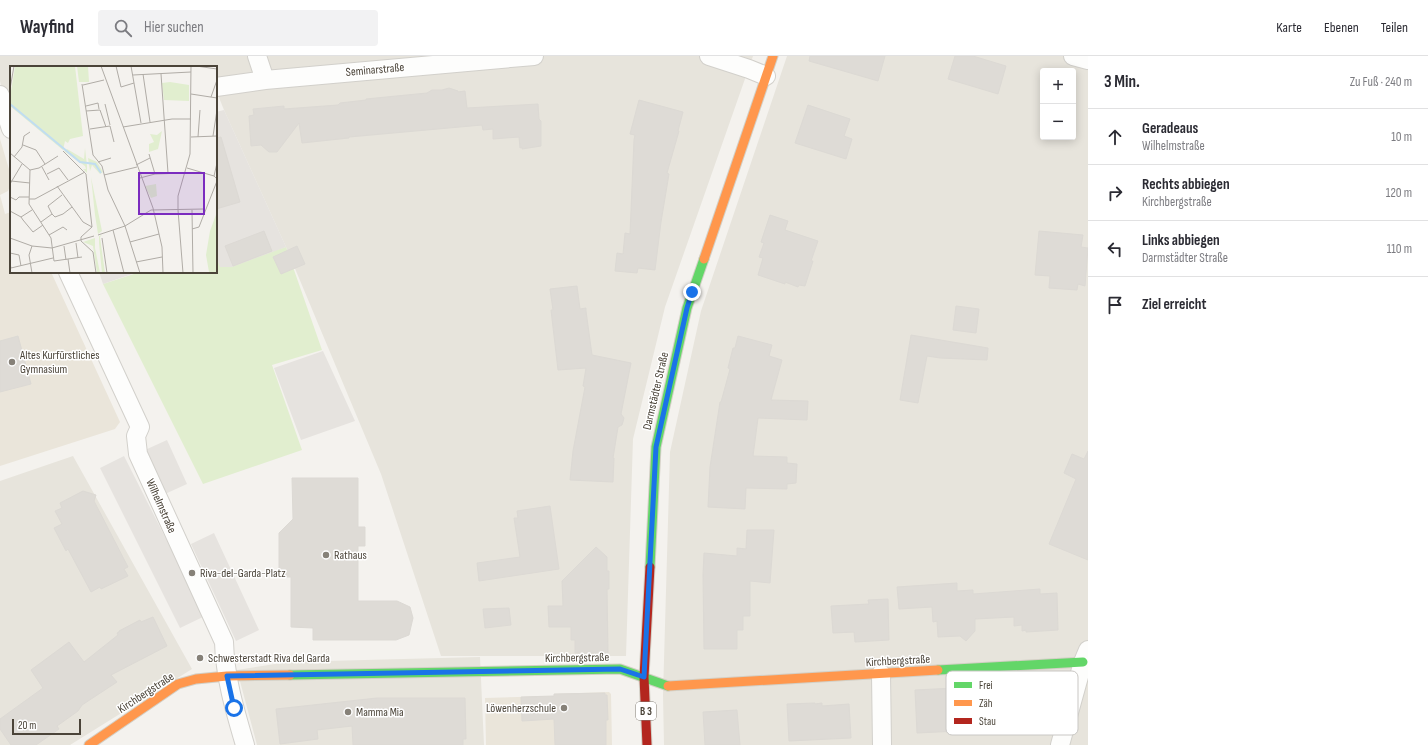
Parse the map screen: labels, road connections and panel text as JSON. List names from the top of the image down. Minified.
{"streets":{"street":["Seminarstraße","Darmstädter Straße","Wilhelmstraße","Kirchbergstraße","B 3"]},"crossings":[["Darmstädter Straße","Kirchbergstraße"],["Wilhelmstraße","Kirchbergstraße"]],"places":["Altes Kurfürstliches Gymnasium","Rathaus","Riva-del-Garda-Platz","Schwesterstadt Riva del Garda","Löwenherzschule","Mamma Mia"],"legend":["Frei","Zäh","Stau"],"scale_bar":"20 m","page":{"header":"Wayfind","search":"Hier suchen","nav":["Karte","Ebenen","Teilen"],"heading":["3 Min.","Zu Fuß · 240 m"],"map_buttons":["+","−"],"list":[["Geradeaus","Wilhelmstraße","10 m"],["Rechts abbiegen","Kirchbergstraße","120 m"],["Links abbiegen","Darmstädter Straße","110 m"],"Ziel erreicht"],"scale":"20 m"}}
